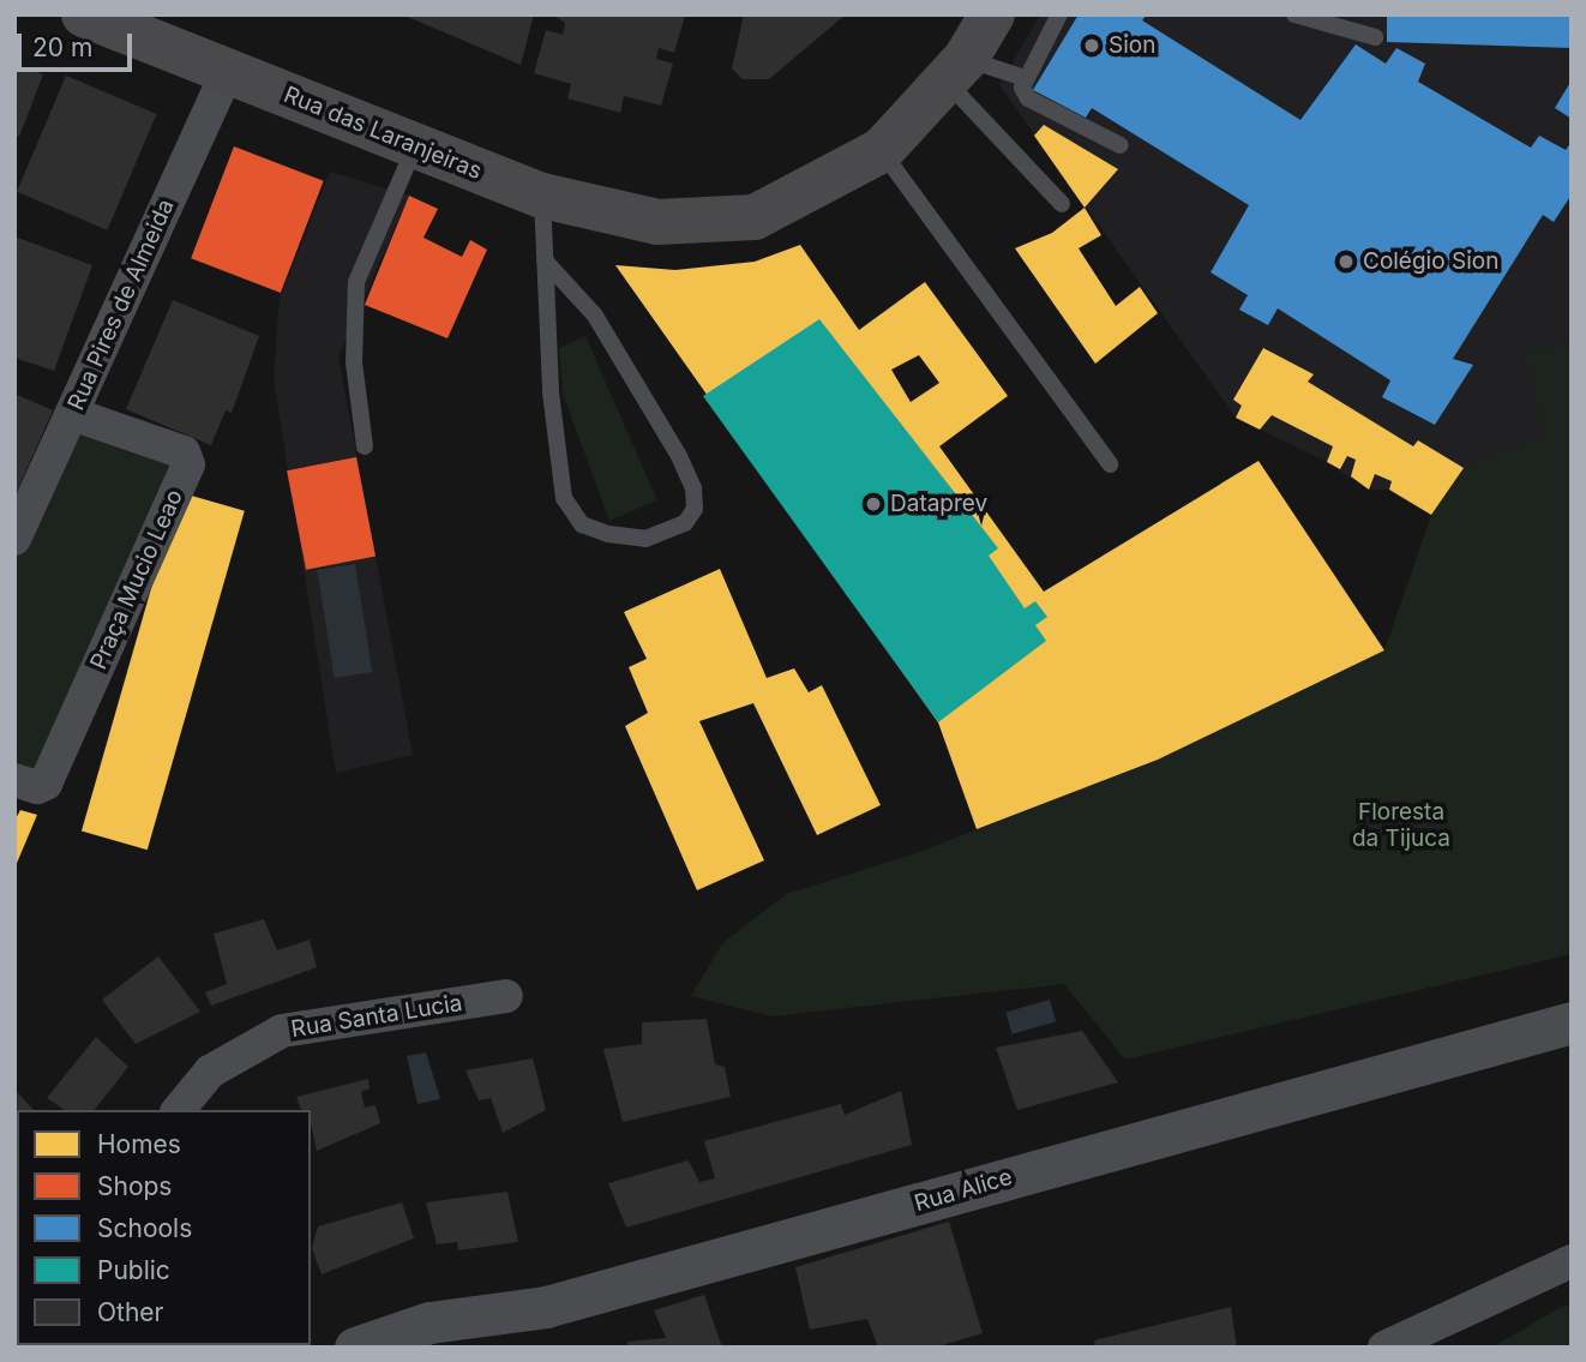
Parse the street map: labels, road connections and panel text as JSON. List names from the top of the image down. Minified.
{"streets":{"main road":["Rua das Laranjeiras"],"street":["Rua Pires de Almeida","Praça Mucio Leao","Rua Santa Lucia","Rua Alice"]},"crossings":[["Rua das Laranjeiras","Rua Pires de Almeida"],["Rua Pires de Almeida","Praça Mucio Leao"]],"parks":["Floresta da Tijuca"],"places":["Sion","Colégio Sion","Dataprev"],"legend":["Homes","Shops","Schools","Public","Other"],"scale_bar":"20 m"}
